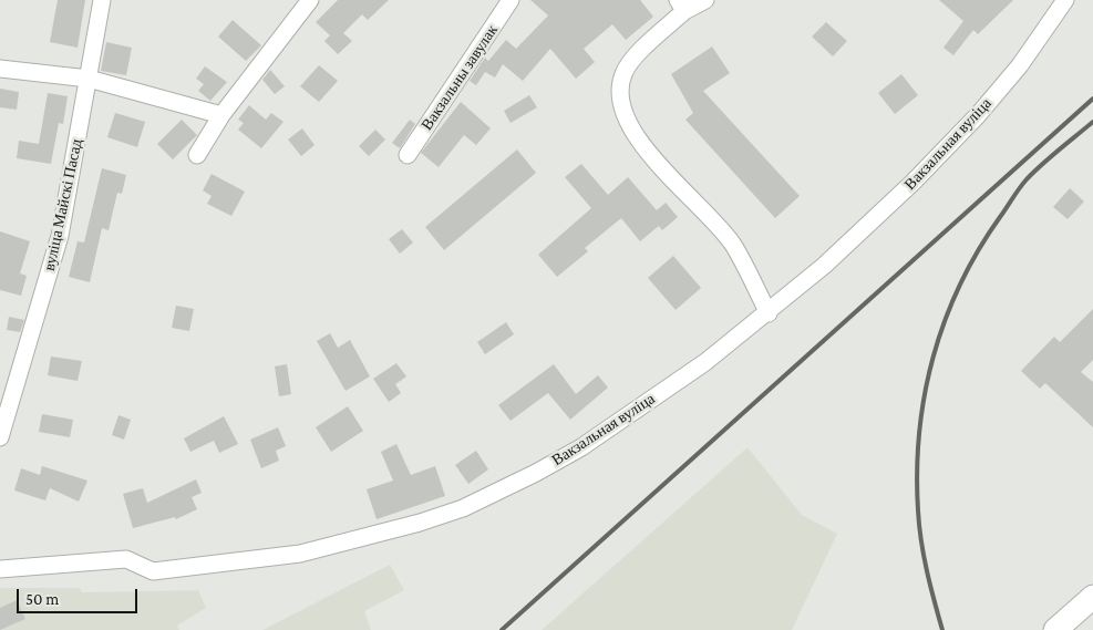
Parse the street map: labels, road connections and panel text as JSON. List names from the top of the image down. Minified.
{"streets":{"street":["Вакзальны завулак","Вакзальная вуліца","вуліца Майскі Пасад"]},"scale_bar":"50 m"}
